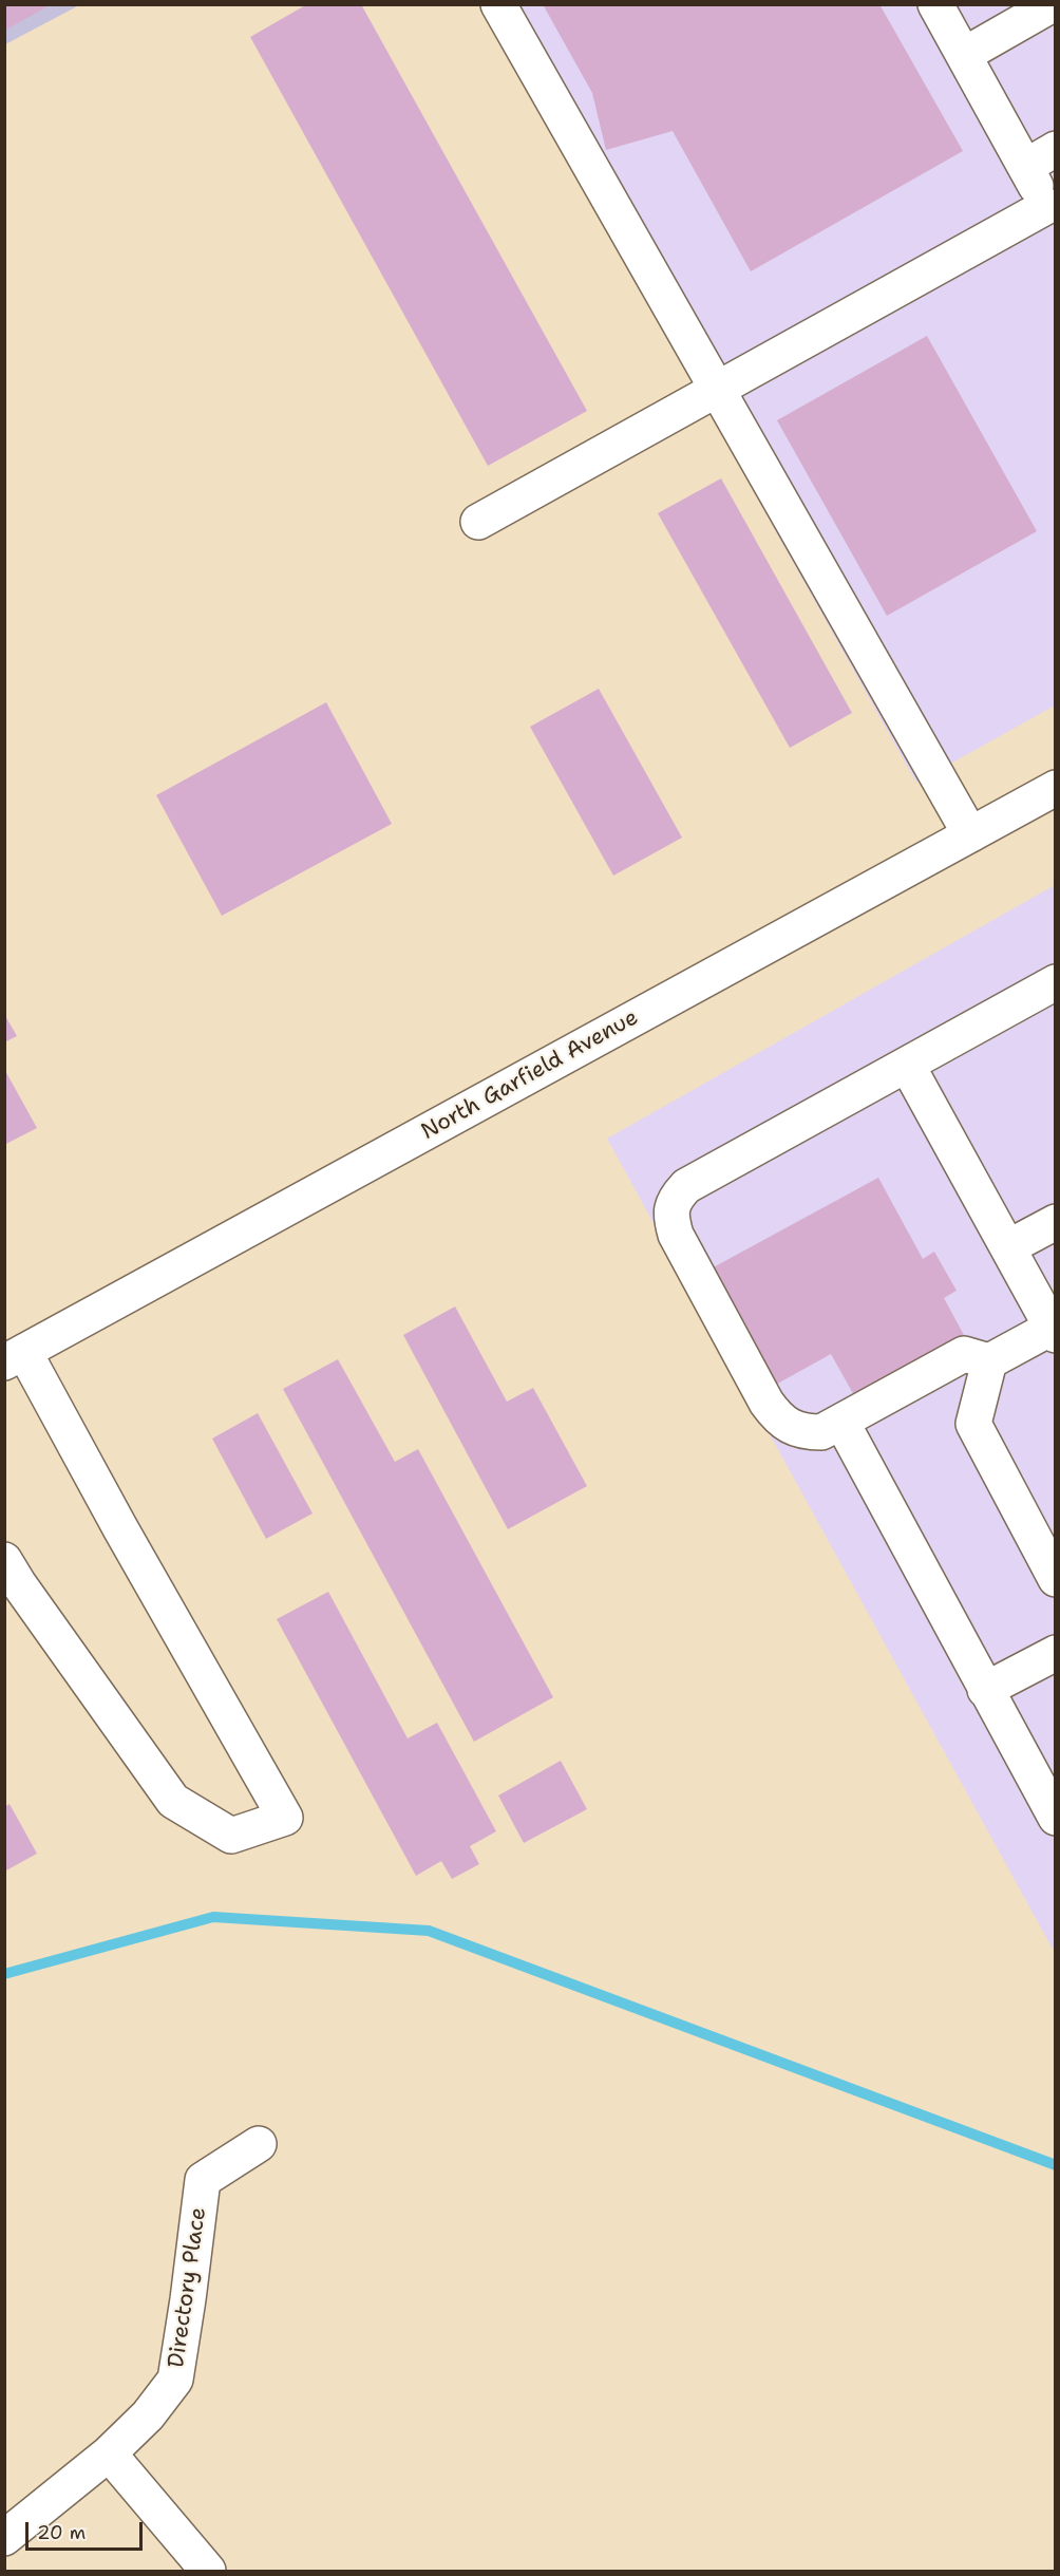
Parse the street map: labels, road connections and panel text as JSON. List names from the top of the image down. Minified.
{"streets":{"main road":["North Garfield Avenue","Directory Place"]},"scale_bar":"20 m"}
